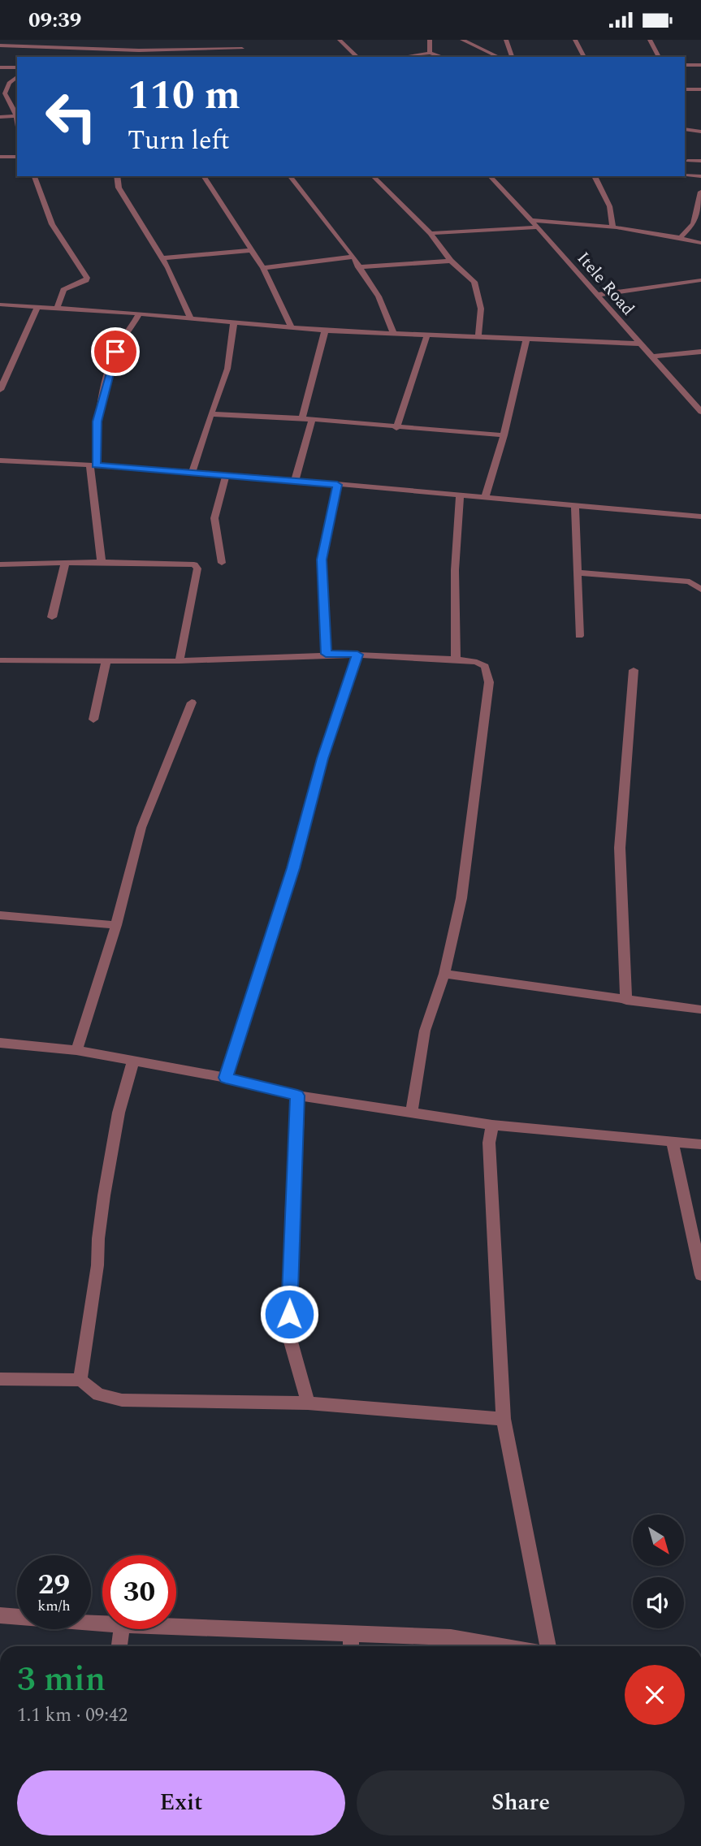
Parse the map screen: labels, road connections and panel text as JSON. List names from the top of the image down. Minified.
{"streets":{"street":["Itele Road"]},"north":"bottom right","page":{"status":"09:39","turn":["110 m","Turn left"],"speed":"29 km/h","limit":"30","heading":["3 min","1.1 km · 09:42"],"buttons":["Exit","Share"]}}
